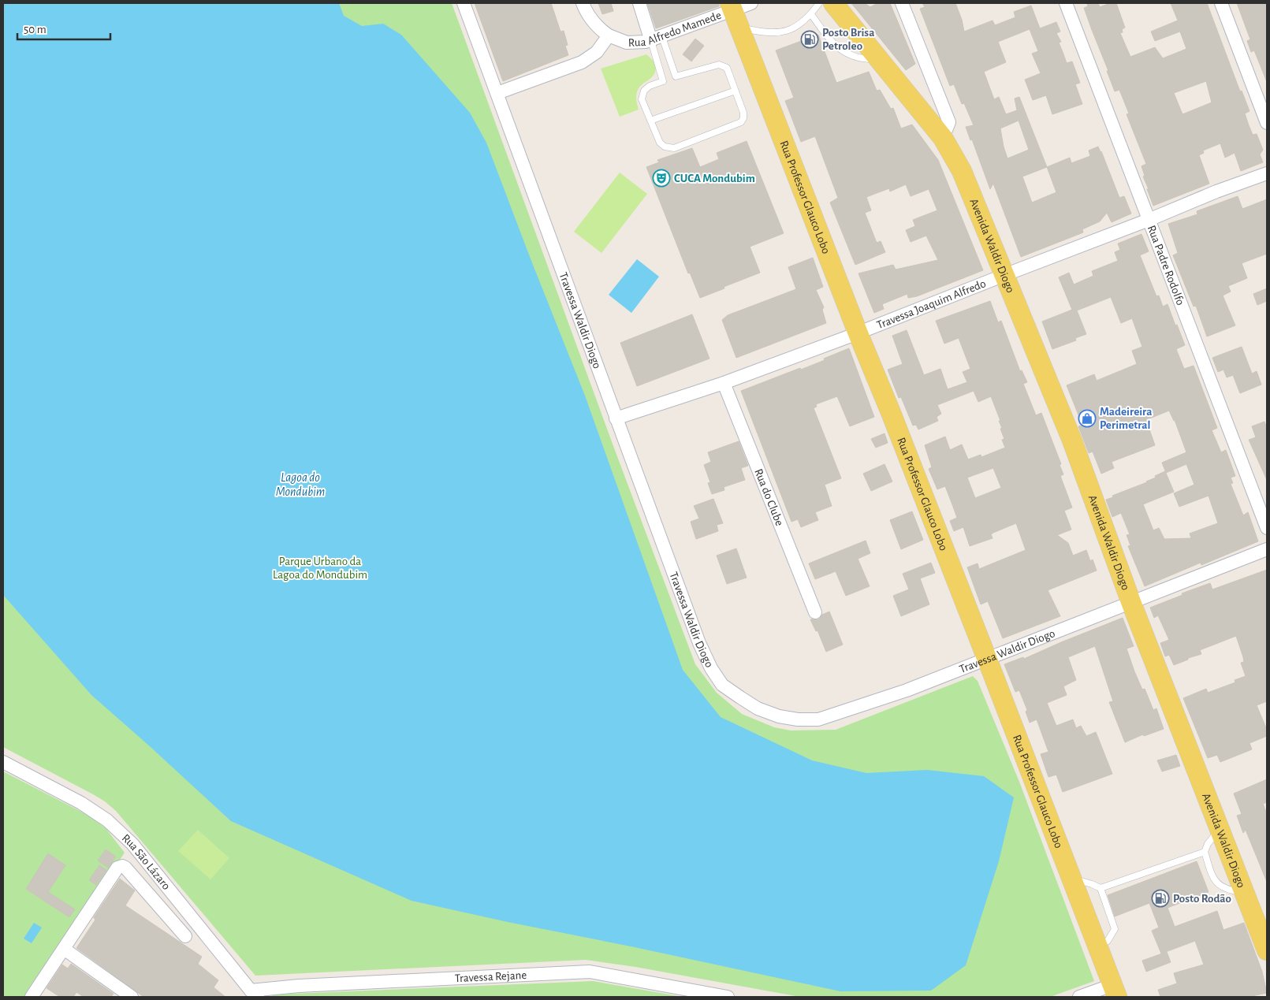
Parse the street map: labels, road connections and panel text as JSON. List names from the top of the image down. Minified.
{"streets":{"main road":["Rua Professor Glauco Lobo","Avenida Waldir Diogo"],"street":["Rua Alfredo Mamede","Rua Padre Rodolfo","Travessa Joaquim Alfredo","Travessa Waldir Diogo","Rua do Clube","Rua São Lázaro","Travessa Rejane"]},"crossings":[["Rua Alfredo Mamede","Rua Professor Glauco Lobo"],["Rua Professor Glauco Lobo","Travessa Joaquim Alfredo"],["Rua Professor Glauco Lobo","Travessa Waldir Diogo"],["Avenida Waldir Diogo","Travessa Joaquim Alfredo"],["Avenida Waldir Diogo","Travessa Waldir Diogo"],["Rua Padre Rodolfo","Travessa Joaquim Alfredo"],["Travessa Joaquim Alfredo","Travessa Waldir Diogo"],["Travessa Joaquim Alfredo","Rua do Clube"],["Rua São Lázaro","Travessa Rejane"]],"water":["Lagoa do Mondubim"],"parks":["Parque Urbano da Lagoa do Mondubim"],"places":{"fuel station":["Posto Brisa Petroleo","Posto Rodão"],"theatre":["CUCA Mondubim"],"shop":["Madeireira Perimetral"]},"scale_bar":"50 m"}
